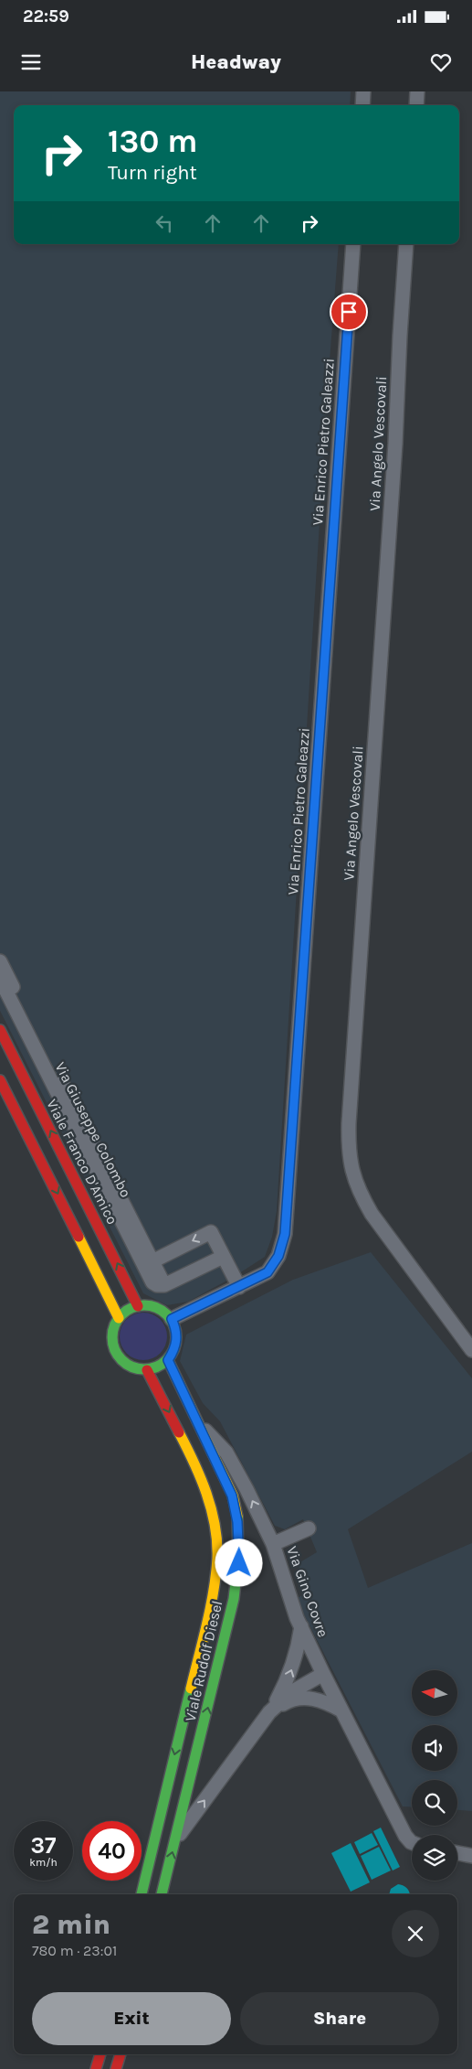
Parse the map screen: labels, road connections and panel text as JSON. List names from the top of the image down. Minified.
{"streets":{"street":["Via Enrico Pietro Galeazzi","Via Angelo Vescovali","Via Giuseppe Colombo","Viale Franco D'Amico","Via Gino Covre","Viale Rudolf Diesel"]},"crossings":[["Via Enrico Pietro Galeazzi","Viale Franco D'Amico"],["Via Enrico Pietro Galeazzi","Viale Rudolf Diesel"],["Viale Franco D'Amico","Viale Rudolf Diesel"],["Via Gino Covre","Viale Rudolf Diesel"]],"north":"left","page":{"status":"22:59","header":"Headway","turn":["130 m","Turn right"],"speed":"37 km/h","limit":"40","heading":["2 min","780 m · 23:01"],"buttons":["Exit","Share"]}}
